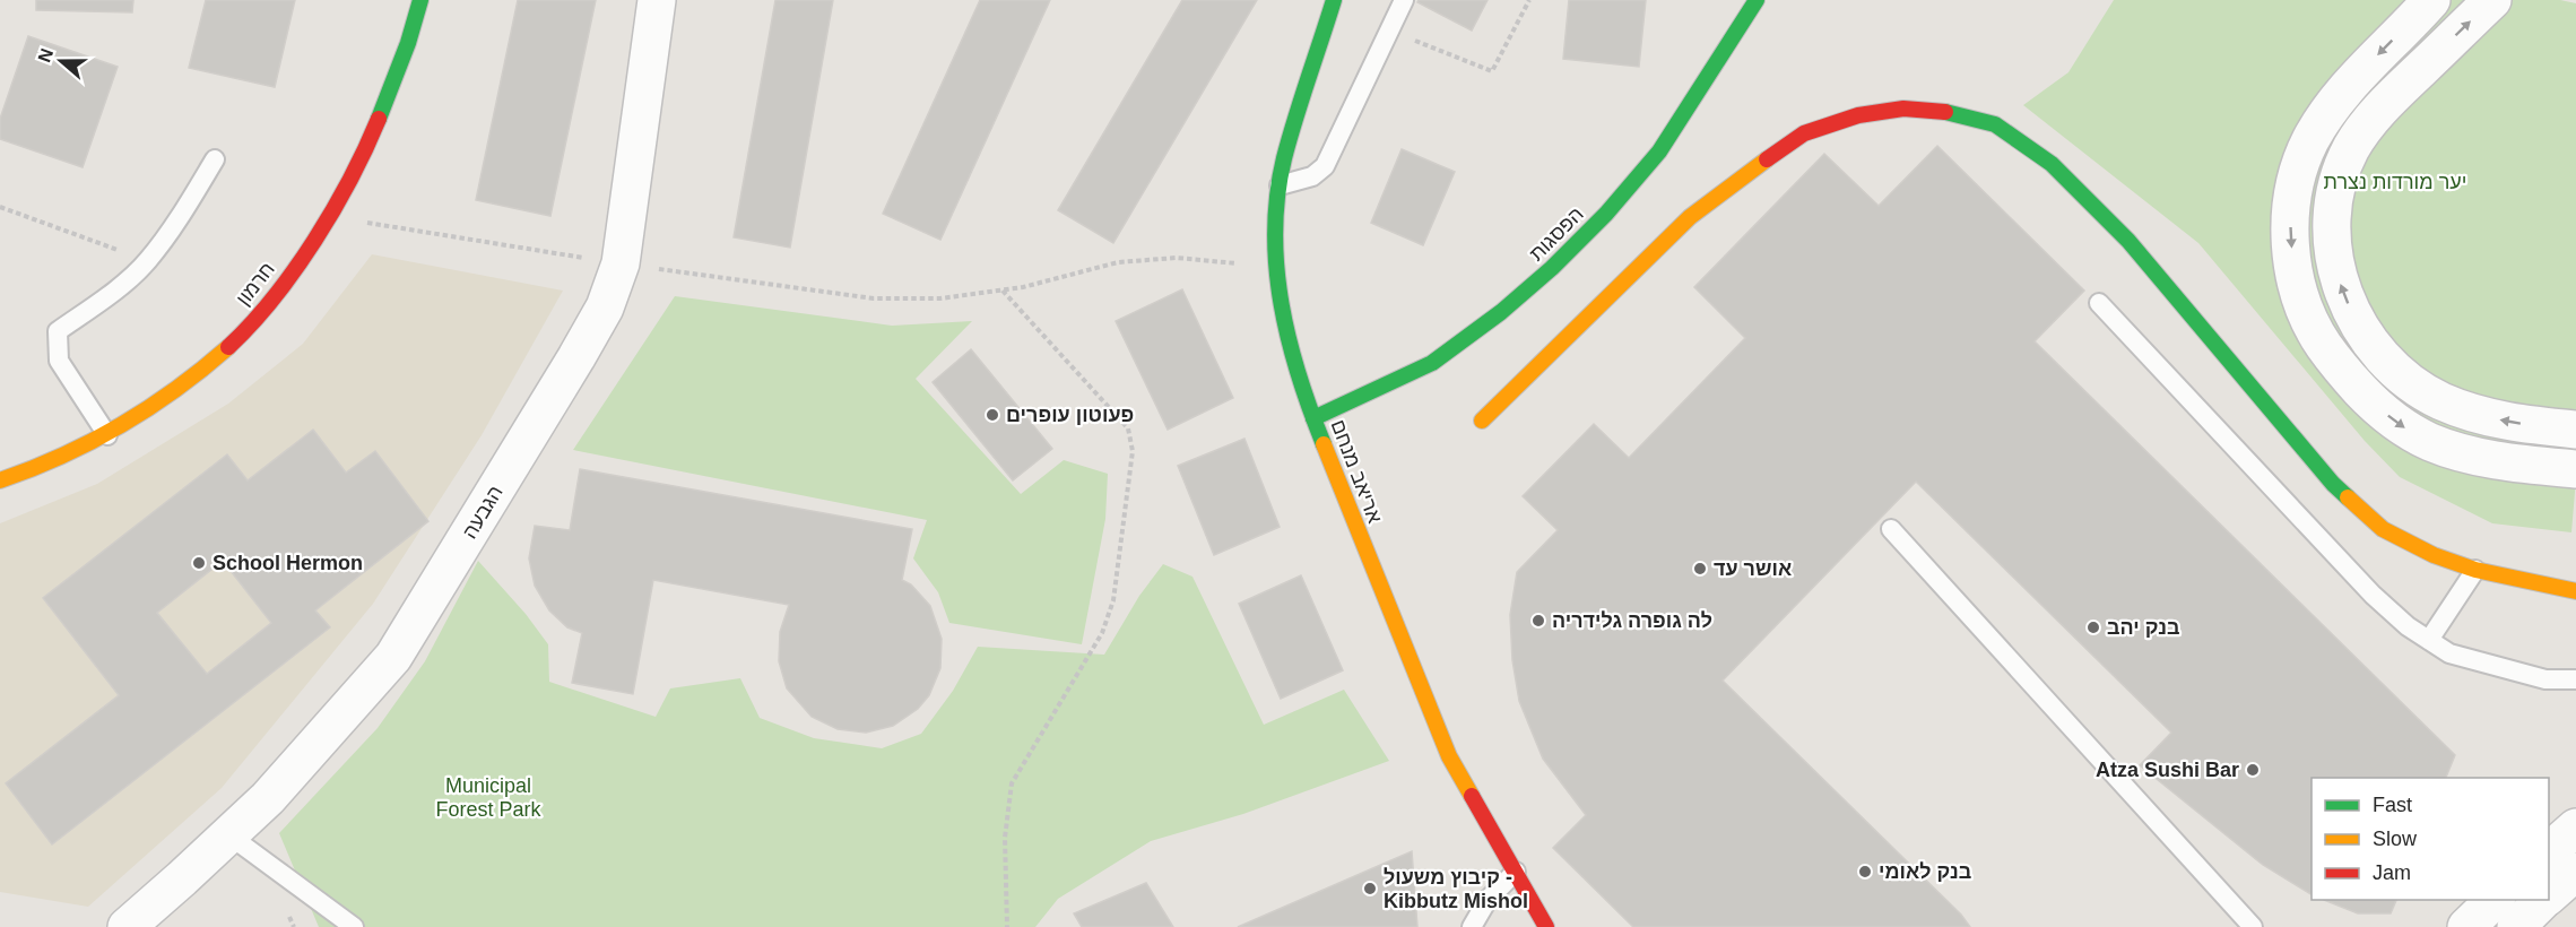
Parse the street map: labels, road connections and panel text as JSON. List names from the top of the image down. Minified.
{"streets":{"street":["הפסגות","חרמון","אריאב מנחם","הגבעה"]},"crossings":[["הפסגות","אריאב מנחם"]],"parks":["יער מורדות נצרת","Municipal Forest Park"],"places":["פעוטון עופרים","School Hermon","אושר עד","לה גופרה גלידריה","בנק יהב","Atza Sushi Bar","בנק לאומי","קיבוץ משעול - Kibbutz Mishol"],"legend":["Fast","Slow","Jam"],"north":"left"}
